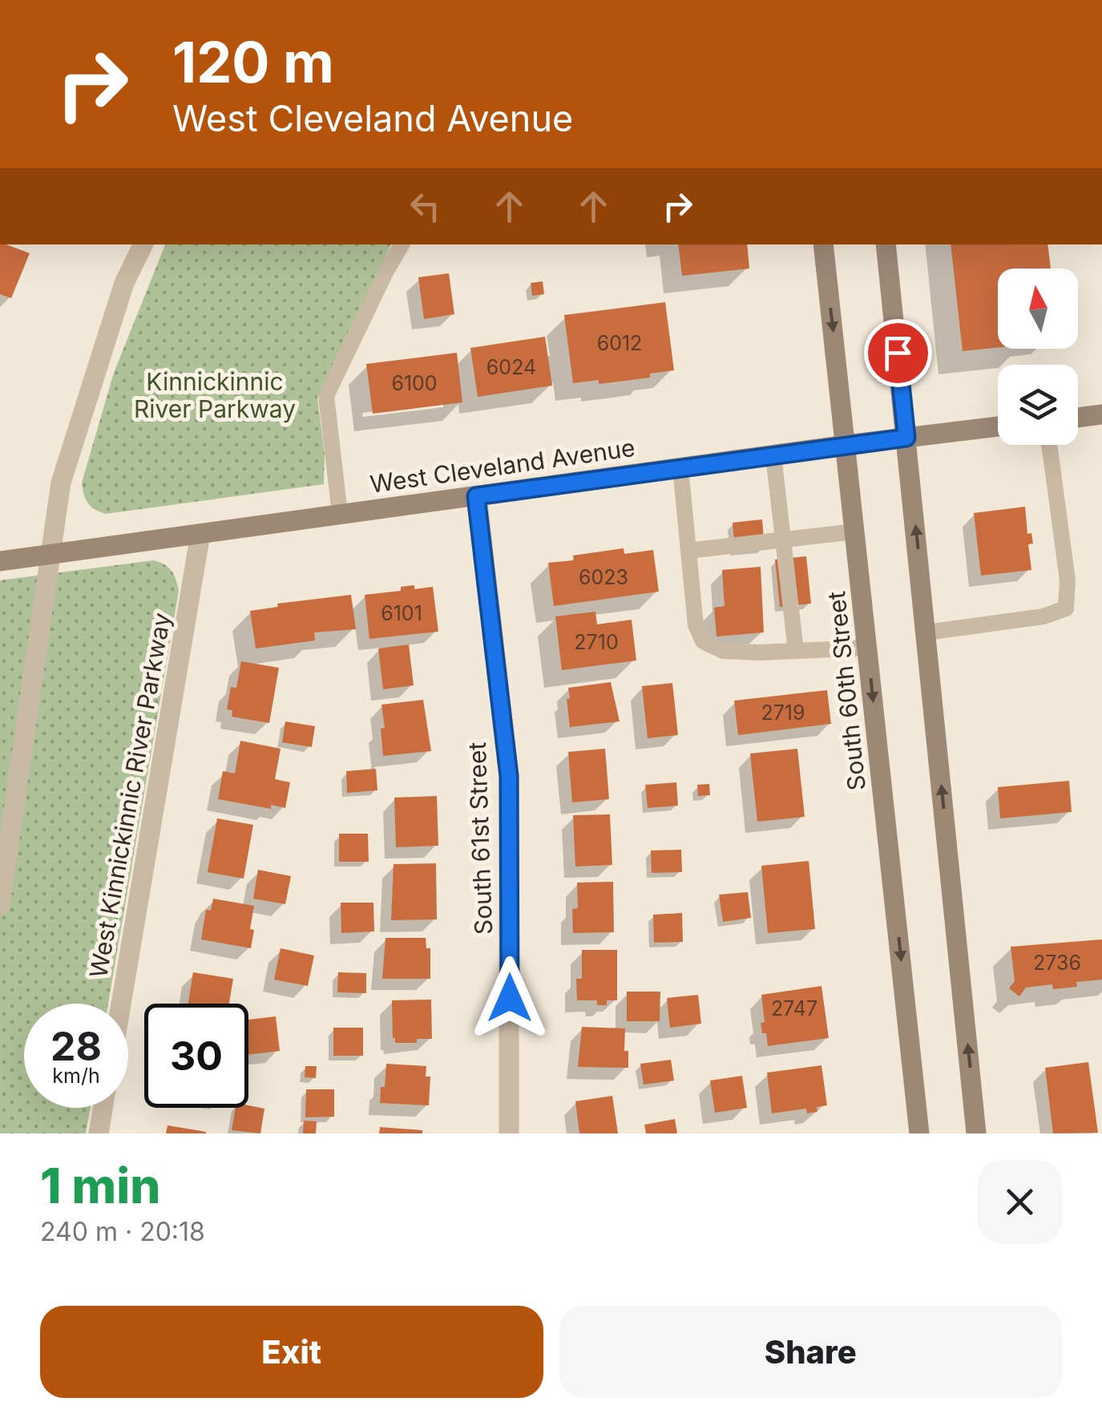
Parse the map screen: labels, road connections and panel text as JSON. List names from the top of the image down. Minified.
{"streets":{"main road":["West Cleveland Avenue","South 60th Street"],"street":["West Kinnickinnic River Parkway","South 61st Street"]},"crossings":[["West Cleveland Avenue","South 60th Street"],["West Cleveland Avenue","West Kinnickinnic River Parkway"],["West Cleveland Avenue","South 61st Street"]],"parks":["Kinnickinnic River Parkway"],"house_numbers":["6012","6024","6100","6023","6101","2710","2719","2736","2747"],"north":"top","page":{"turn":["120 m","West Cleveland Avenue"],"speed":"28 km/h","limit":"30","heading":["1 min","240 m · 20:18"],"buttons":["Exit","Share"]}}
